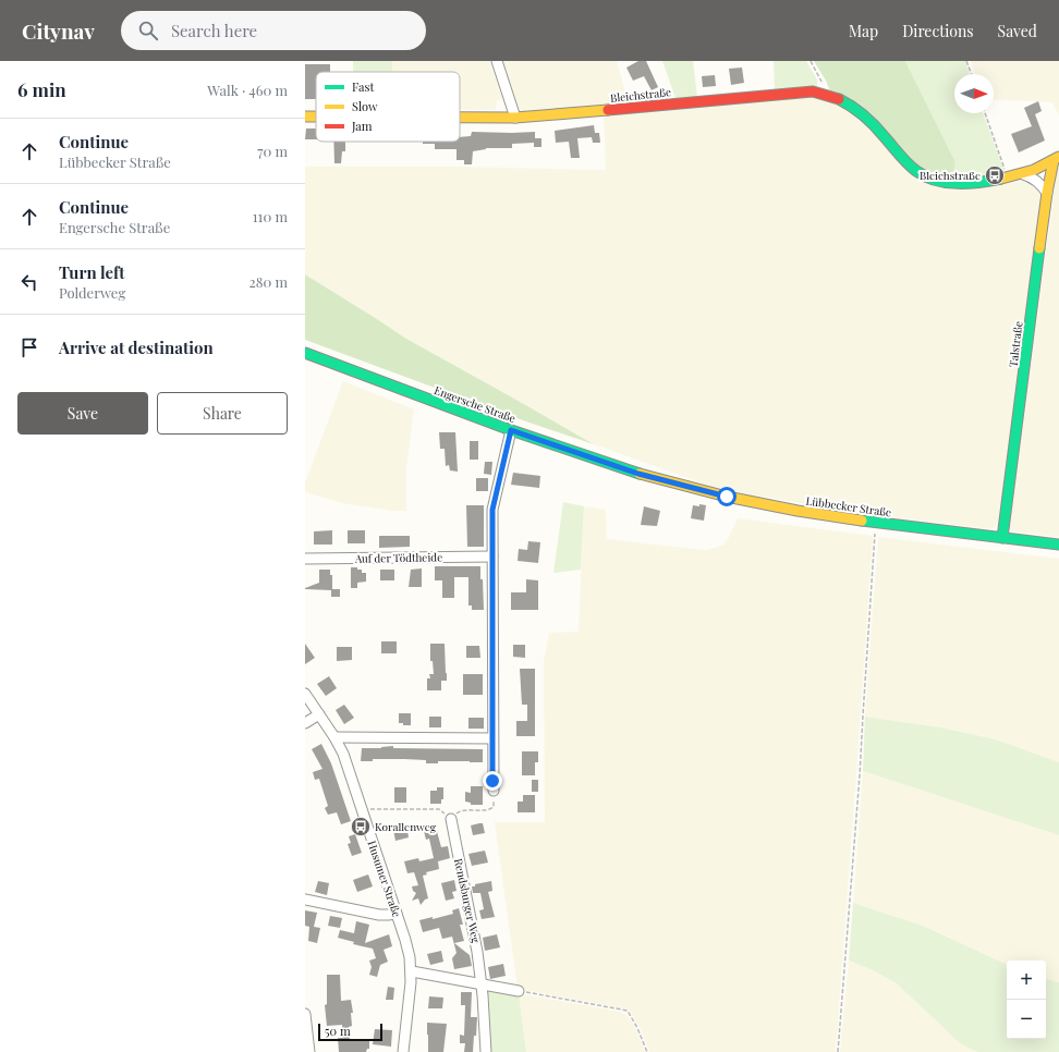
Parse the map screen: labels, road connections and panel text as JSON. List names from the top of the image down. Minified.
{"streets":{"street":["Bleichstraße","Talstraße","Engersche Straße","Lübbecker Straße","Auf der Tödtheide","Husumer Straße","Rendsburger Weg"]},"crossings":[["Bleichstraße","Talstraße"],["Talstraße","Lübbecker Straße"],["Engersche Straße","Lübbecker Straße"]],"places":{"bus stop":["Bleichstraße","Korallenweg"]},"legend":["Fast","Slow","Jam"],"scale_bar":"50 m","north":"right","page":{"header":"Citynav","search":"Search here","nav":["Map","Directions","Saved"],"heading":["6 min","Walk · 460 m"],"list":[["Continue","Lübbecker Straße","70 m"],["Continue","Engersche Straße","110 m"],["Turn left","Polderweg","280 m"],"Arrive at destination"],"buttons":["Save","Share"],"map_buttons":["+","−"],"scale":"50 m"}}
